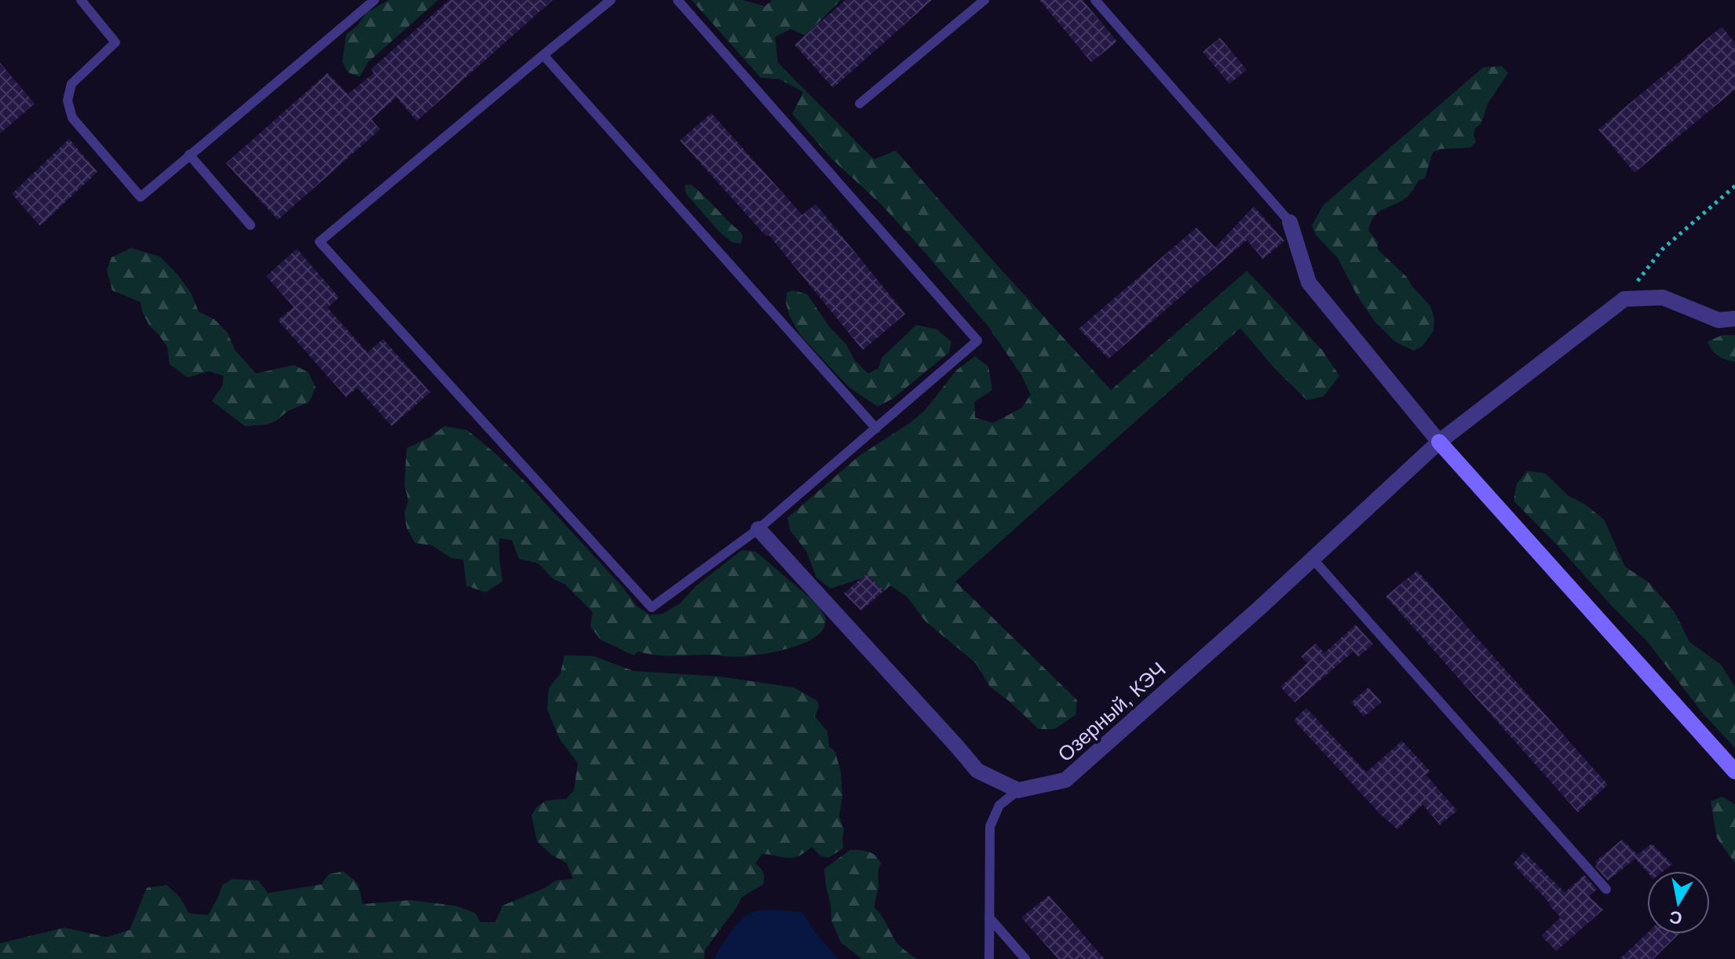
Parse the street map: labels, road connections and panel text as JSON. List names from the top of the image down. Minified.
{"streets":{"street":["Озерный, КЭЧ"]},"north":"bottom"}
